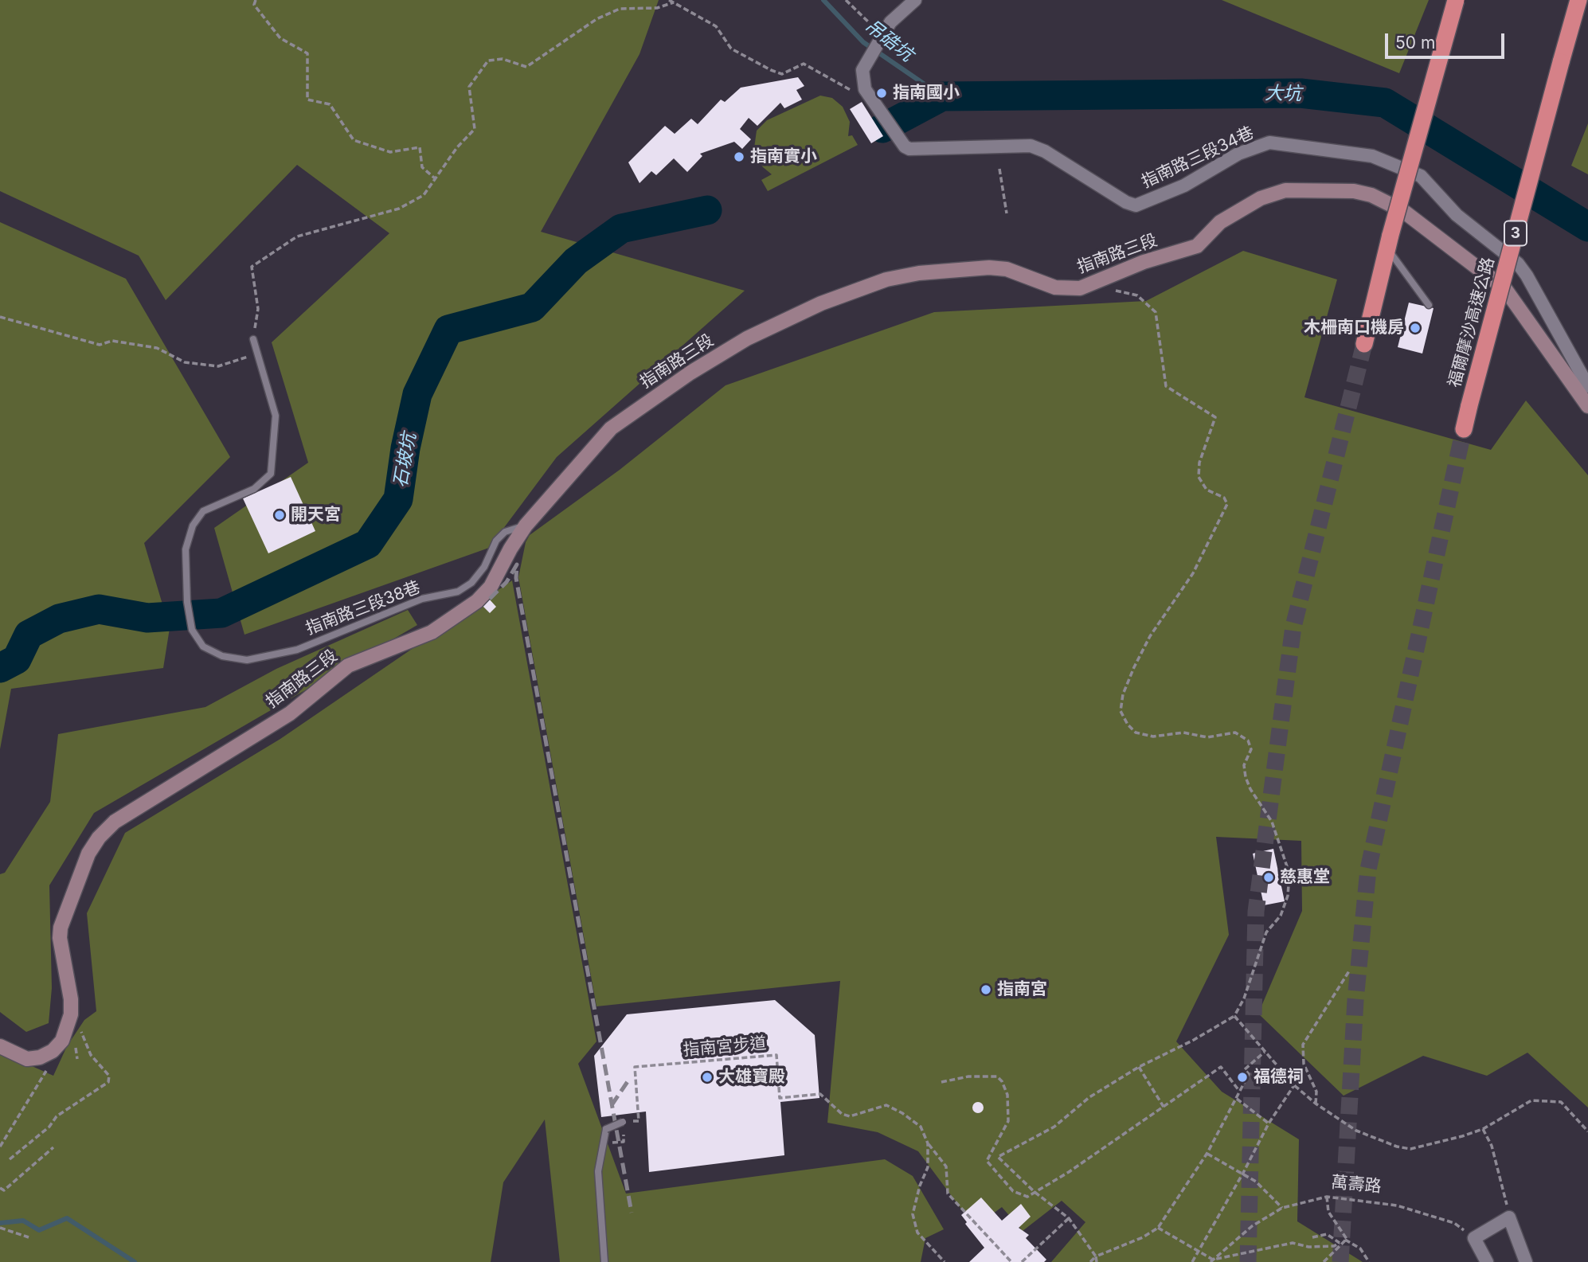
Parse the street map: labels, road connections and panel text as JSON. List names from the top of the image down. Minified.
{"streets":{"highway":["3","福爾摩沙高速公路"],"street":["指南路三段34巷","指南路三段"],"lane":["指南路三段38巷"],"path":["指南宮步道","萬壽路"]},"crossings":[["指南路三段","指南路三段38巷"]],"water":["吊硞坑","大坑","石坡坑"],"places":["指南國小","指南實小","木柵南口機房","開天宮","慈惠堂","指南宮","大雄寶殿","福德祠"],"scale_bar":"50 m"}
